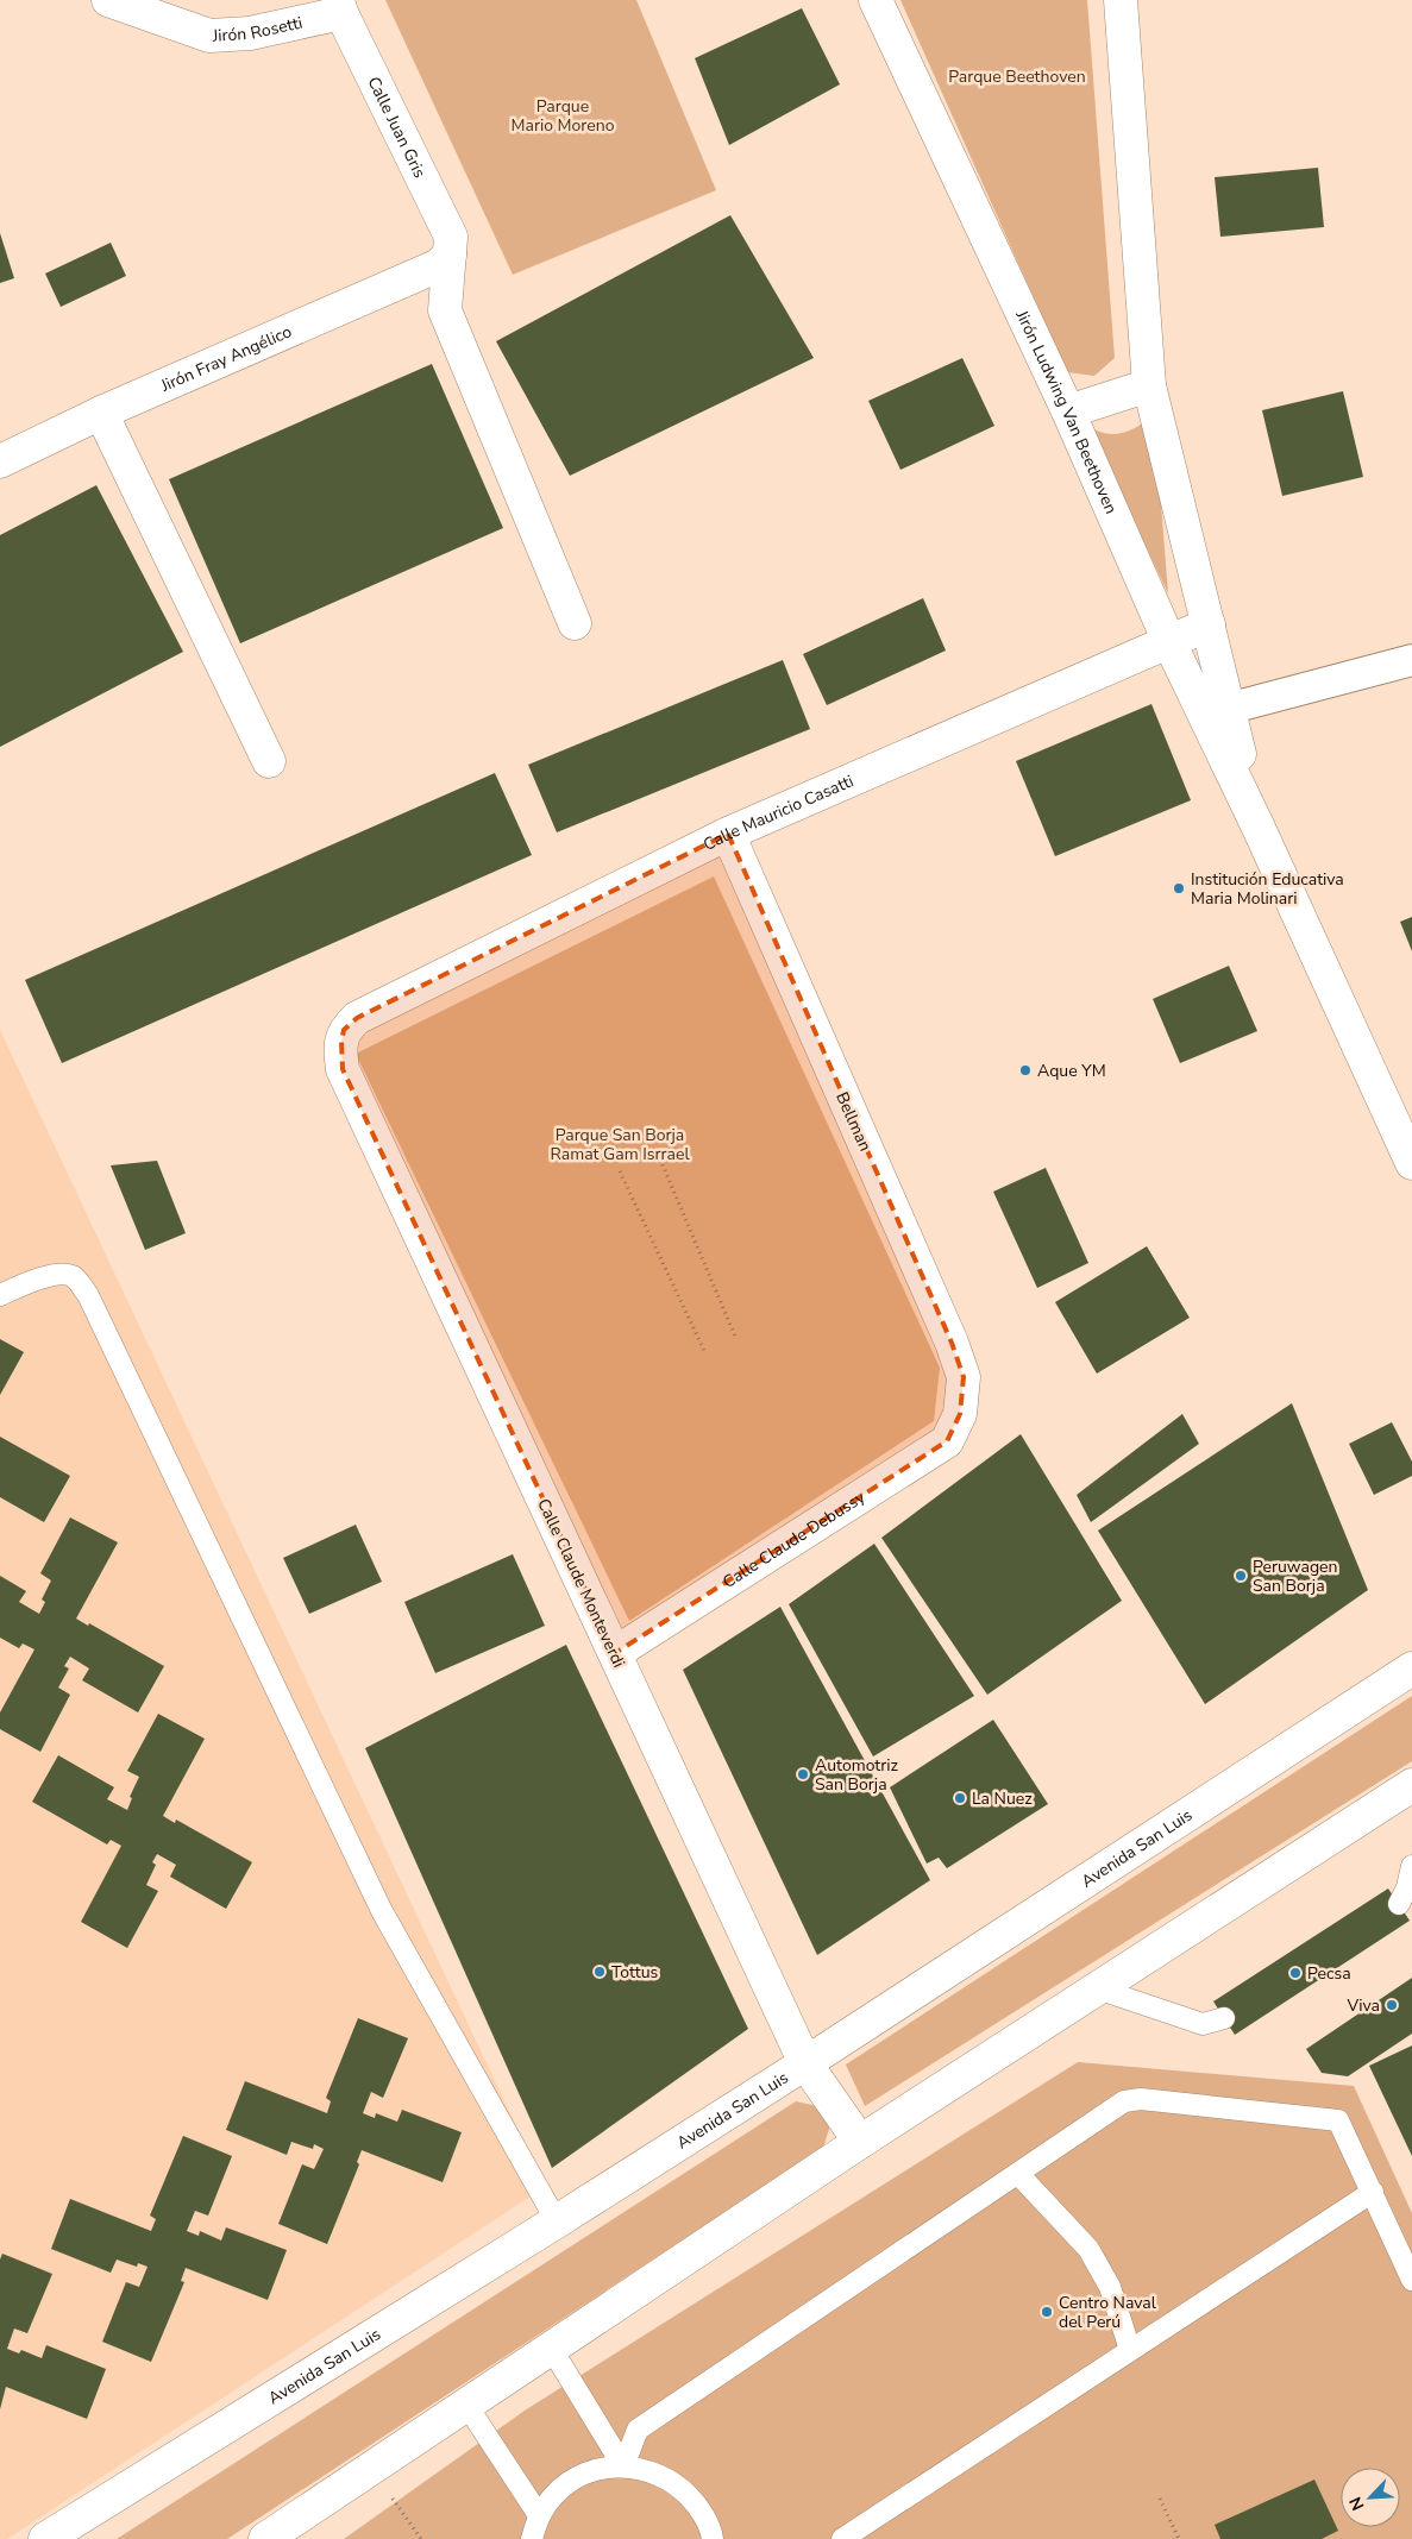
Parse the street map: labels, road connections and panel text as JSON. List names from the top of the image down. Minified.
{"streets":{"street":["Jirón Rosetti","Calle Juan Gris","Jirón Fray Angélico","Jirón Ludwing Van Beethoven","Calle Mauricio Casatti","Bellman","Calle Claude Debussy","Calle Claude Monteverdi","Avenida San Luis"]},"crossings":[["Jirón Rosetti","Calle Juan Gris"],["Calle Juan Gris","Jirón Fray Angélico"],["Jirón Ludwing Van Beethoven","Calle Mauricio Casatti"],["Calle Mauricio Casatti","Bellman"],["Calle Mauricio Casatti","Calle Claude Monteverdi"],["Bellman","Calle Claude Debussy"],["Calle Claude Debussy","Calle Claude Monteverdi"],["Calle Claude Monteverdi","Avenida San Luis"]],"parks":["Parque Beethoven","Parque Mario Moreno","Parque San Borja Ramat Gam Isrrael"],"places":["Institución Educativa Maria Molinari","Aque YM","Peruwagen San Borja","Automotriz San Borja","La Nuez","Tottus","Pecsa","Viva","Centro Naval del Perú"],"north":"bottom left"}
